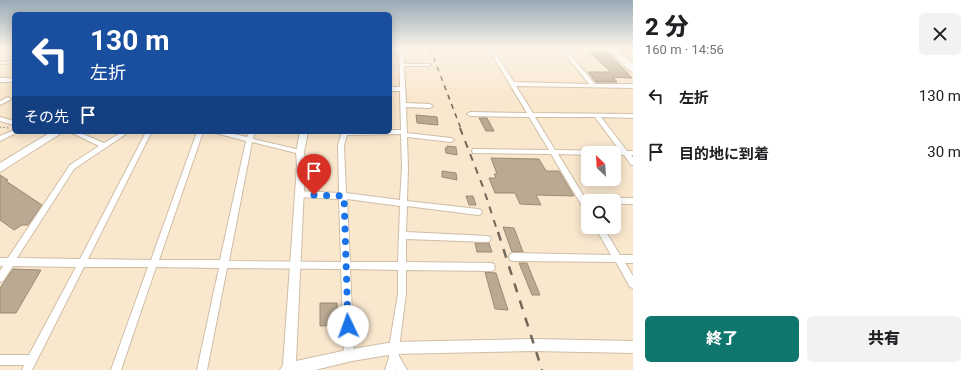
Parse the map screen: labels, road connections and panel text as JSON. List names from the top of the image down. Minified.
{"north":"top left","page":{"heading":["2 分","160 m · 14:56"],"turn":["130 m","左折"],"list":[{"name":"左折","value":"130 m"},{"name":"目的地に到着","value":"30 m"}],"then":"その先","buttons":["終了","共有"]}}
